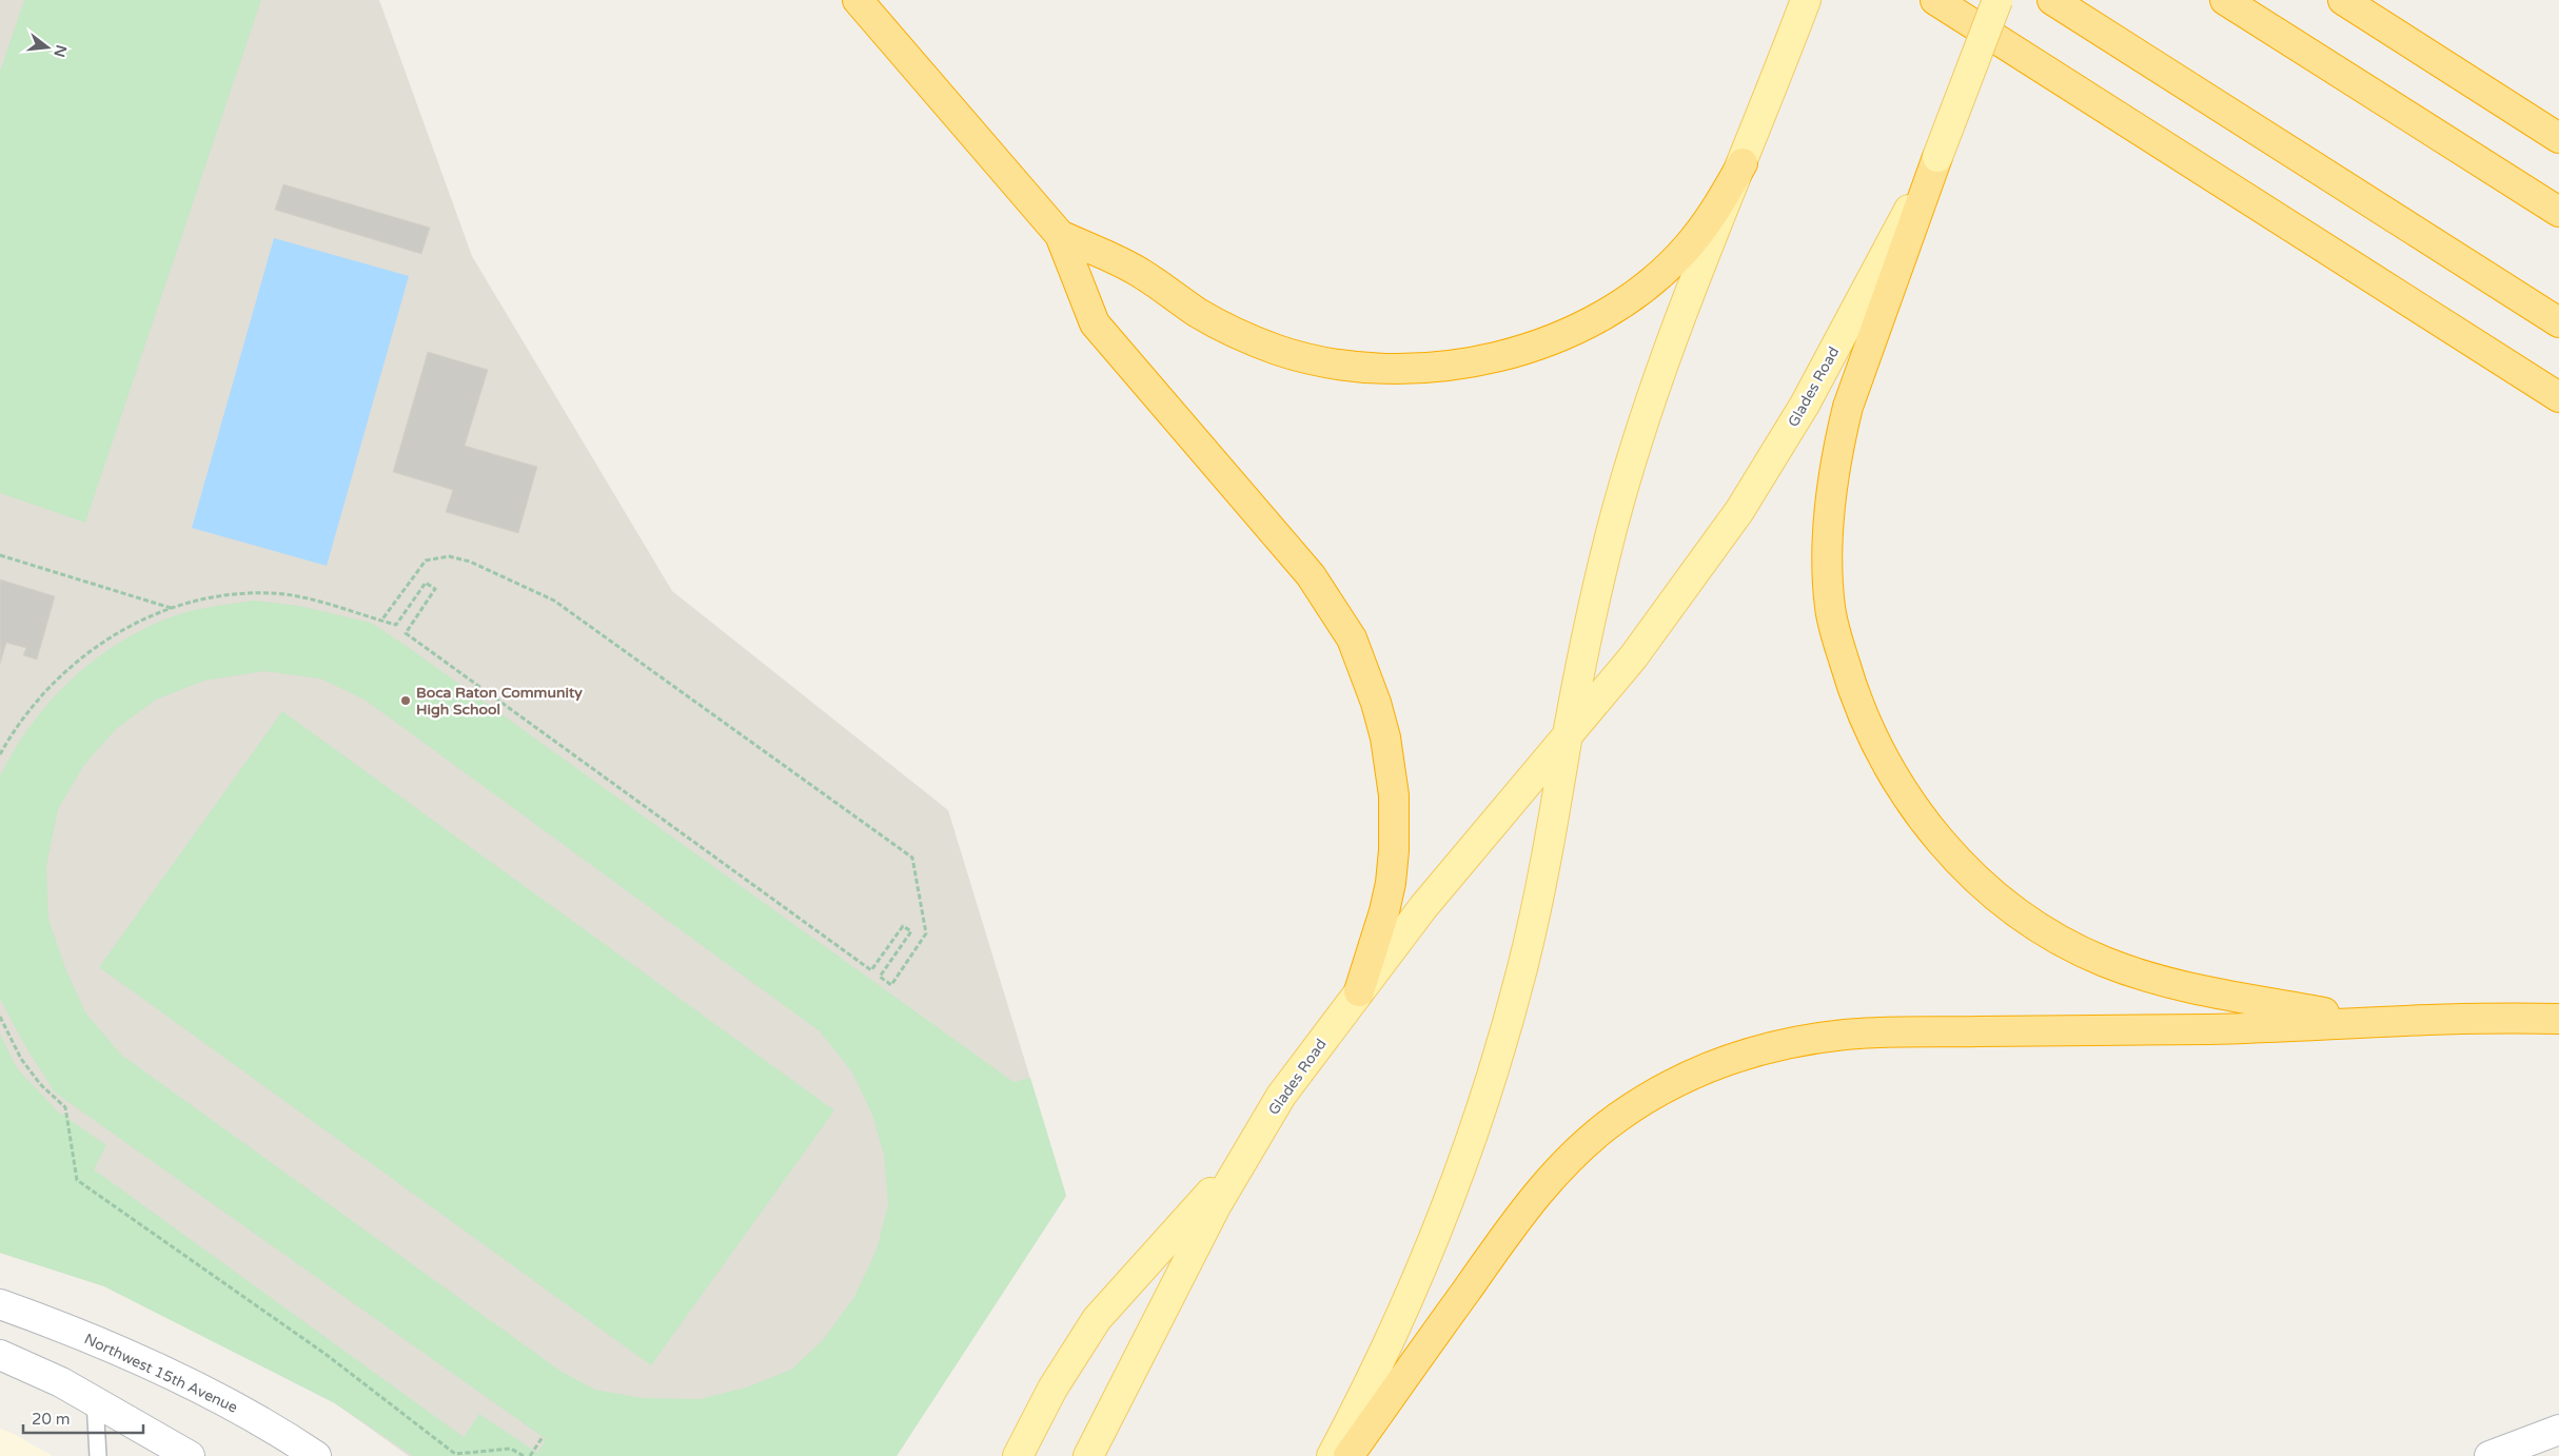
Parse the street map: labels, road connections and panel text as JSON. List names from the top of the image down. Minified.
{"streets":{"main road":["Glades Road"],"street":["Northwest 15th Avenue"]},"places":["Boca Raton Community High School"],"scale_bar":"20 m","north":"right"}
